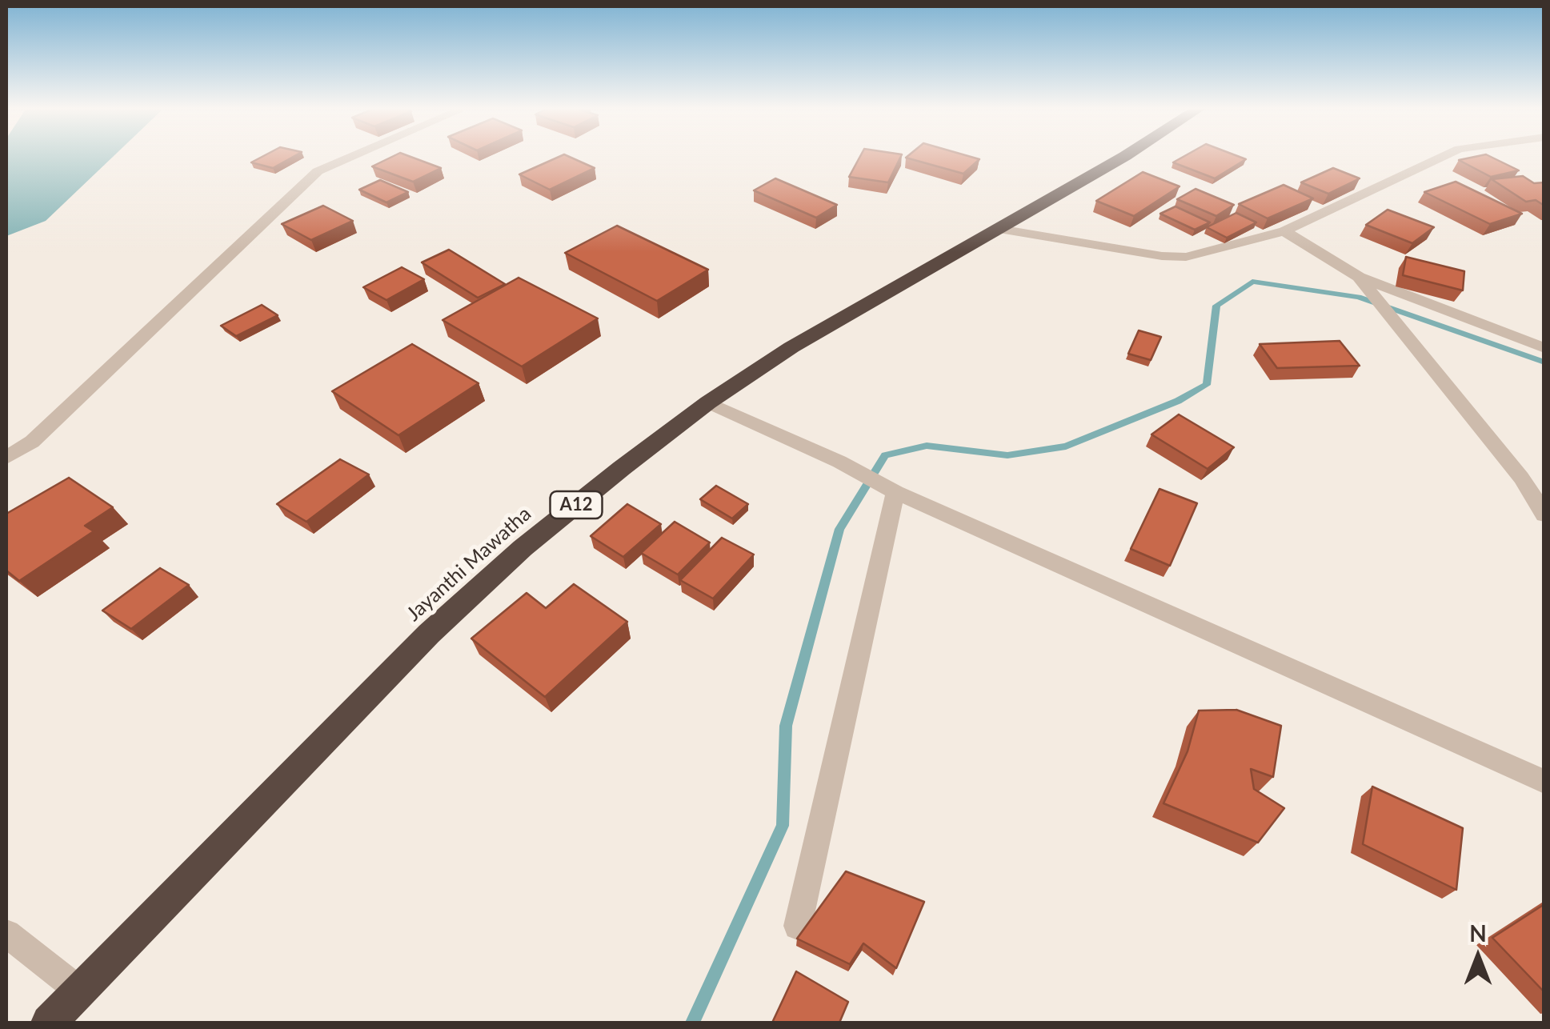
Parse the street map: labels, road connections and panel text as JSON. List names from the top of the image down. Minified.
{"streets":{"highway":["A12","Jayanthi Mawatha"]},"north":"top"}
